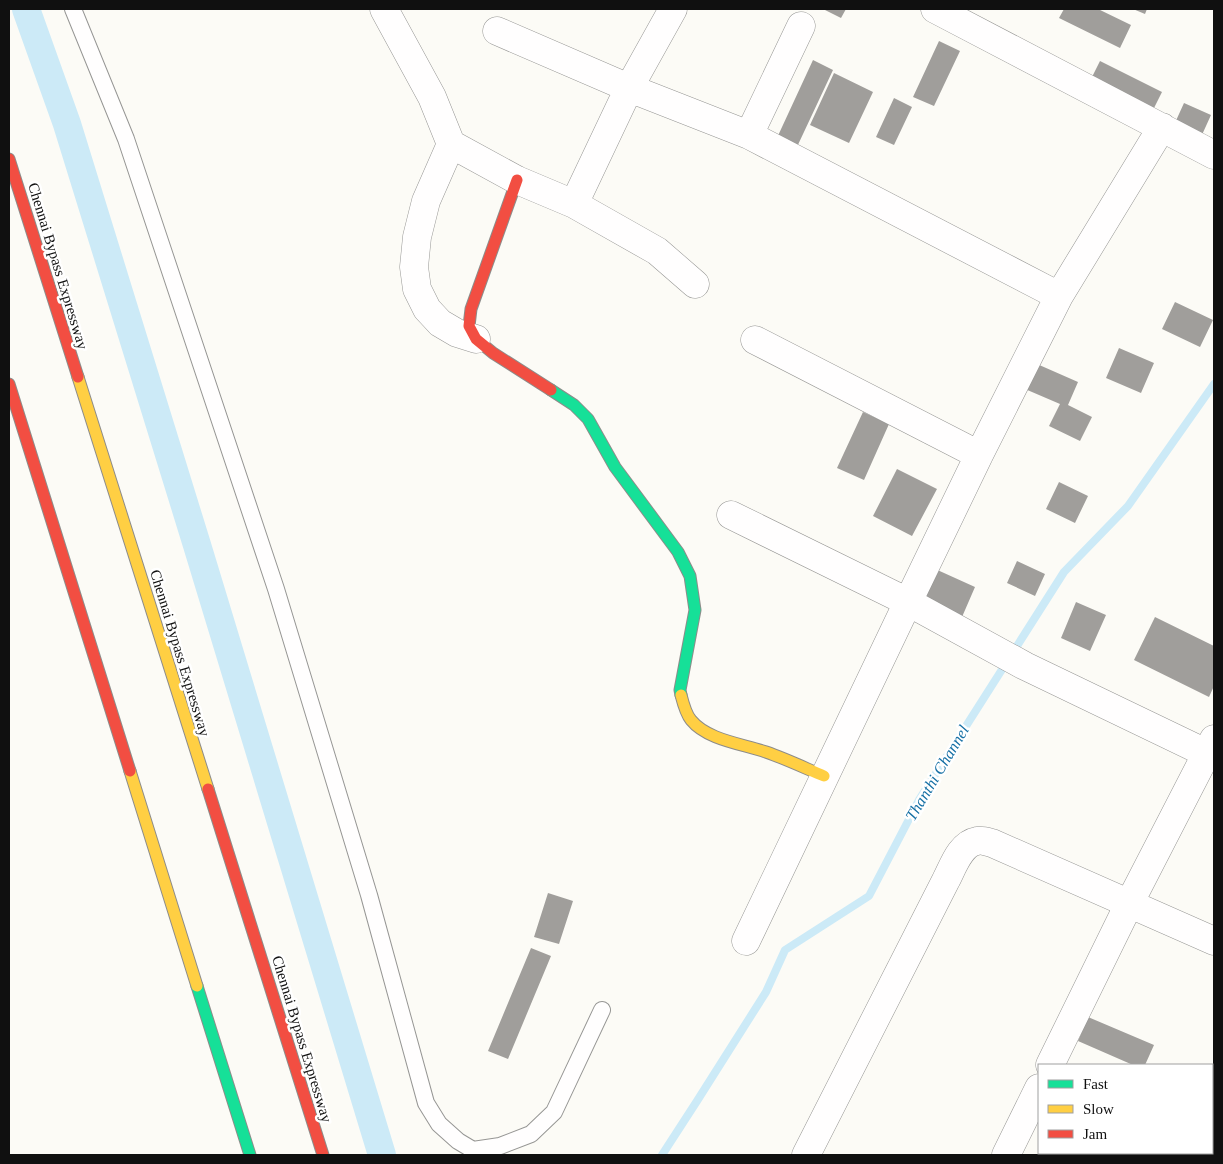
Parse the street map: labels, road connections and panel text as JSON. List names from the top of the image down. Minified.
{"streets":{"main road":["Chennai Bypass Expressway"]},"water":["Thanthi Channel"],"legend":["Fast","Slow","Jam"]}
